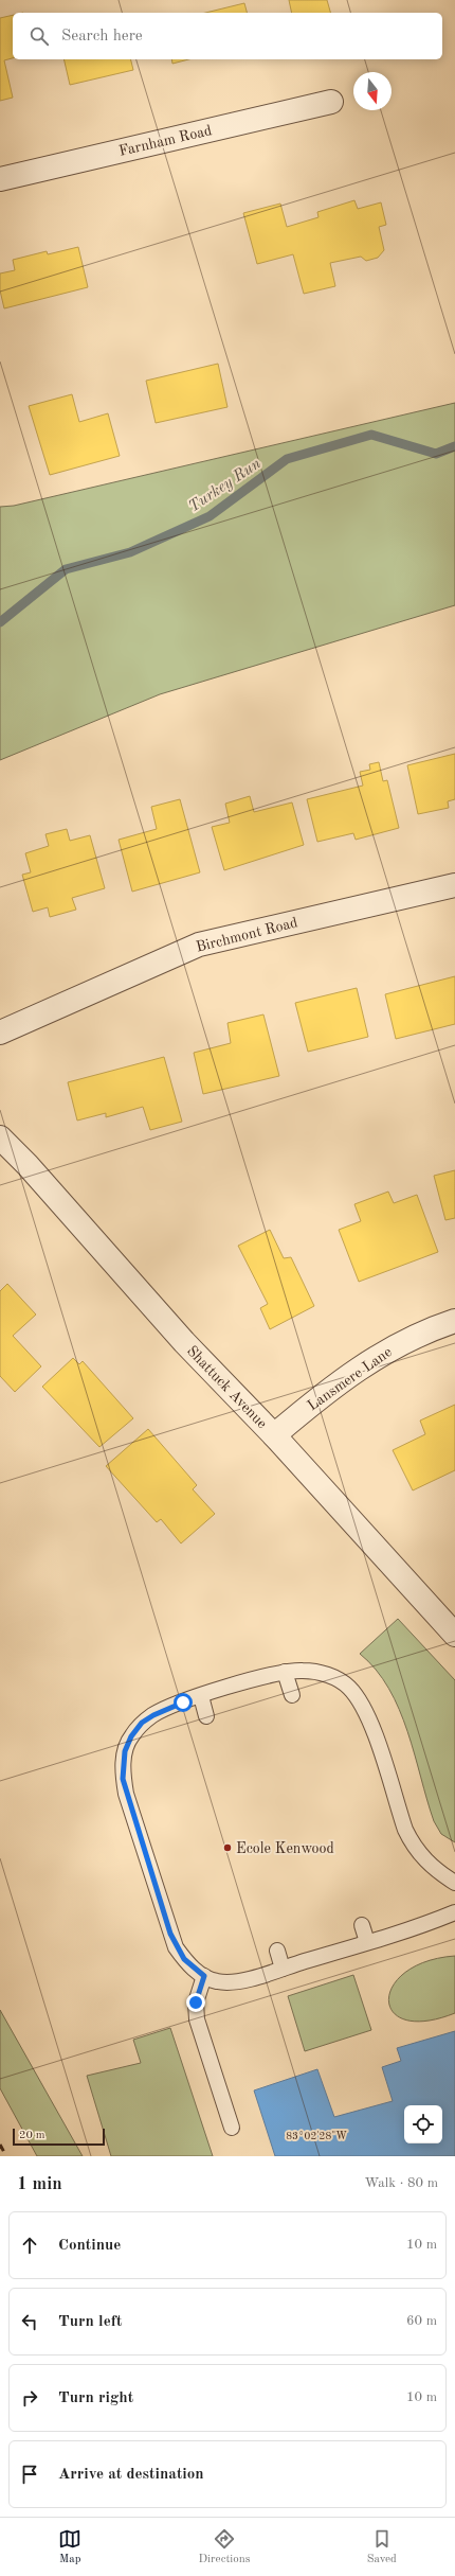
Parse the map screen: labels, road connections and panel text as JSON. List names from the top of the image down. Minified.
{"streets":{"street":["Farnham Road","Birchmont Road","Lansmere Lane","Shattuck Avenue"]},"crossings":[["Lansmere Lane","Shattuck Avenue"]],"water":["Turkey Run"],"places":["Ecole Kenwood"],"scale_bar":"20 m","north":"bottom","page":{"search":"Search here","scale":"20 m","heading":["1 min","Walk · 80 m"],"list":[["Continue","10 m"],["Turn left","60 m"],["Turn right","10 m"],"Arrive at destination"],"nav":["Map","Directions","Saved"]},"coordinates":["83°02'28\"W"]}
